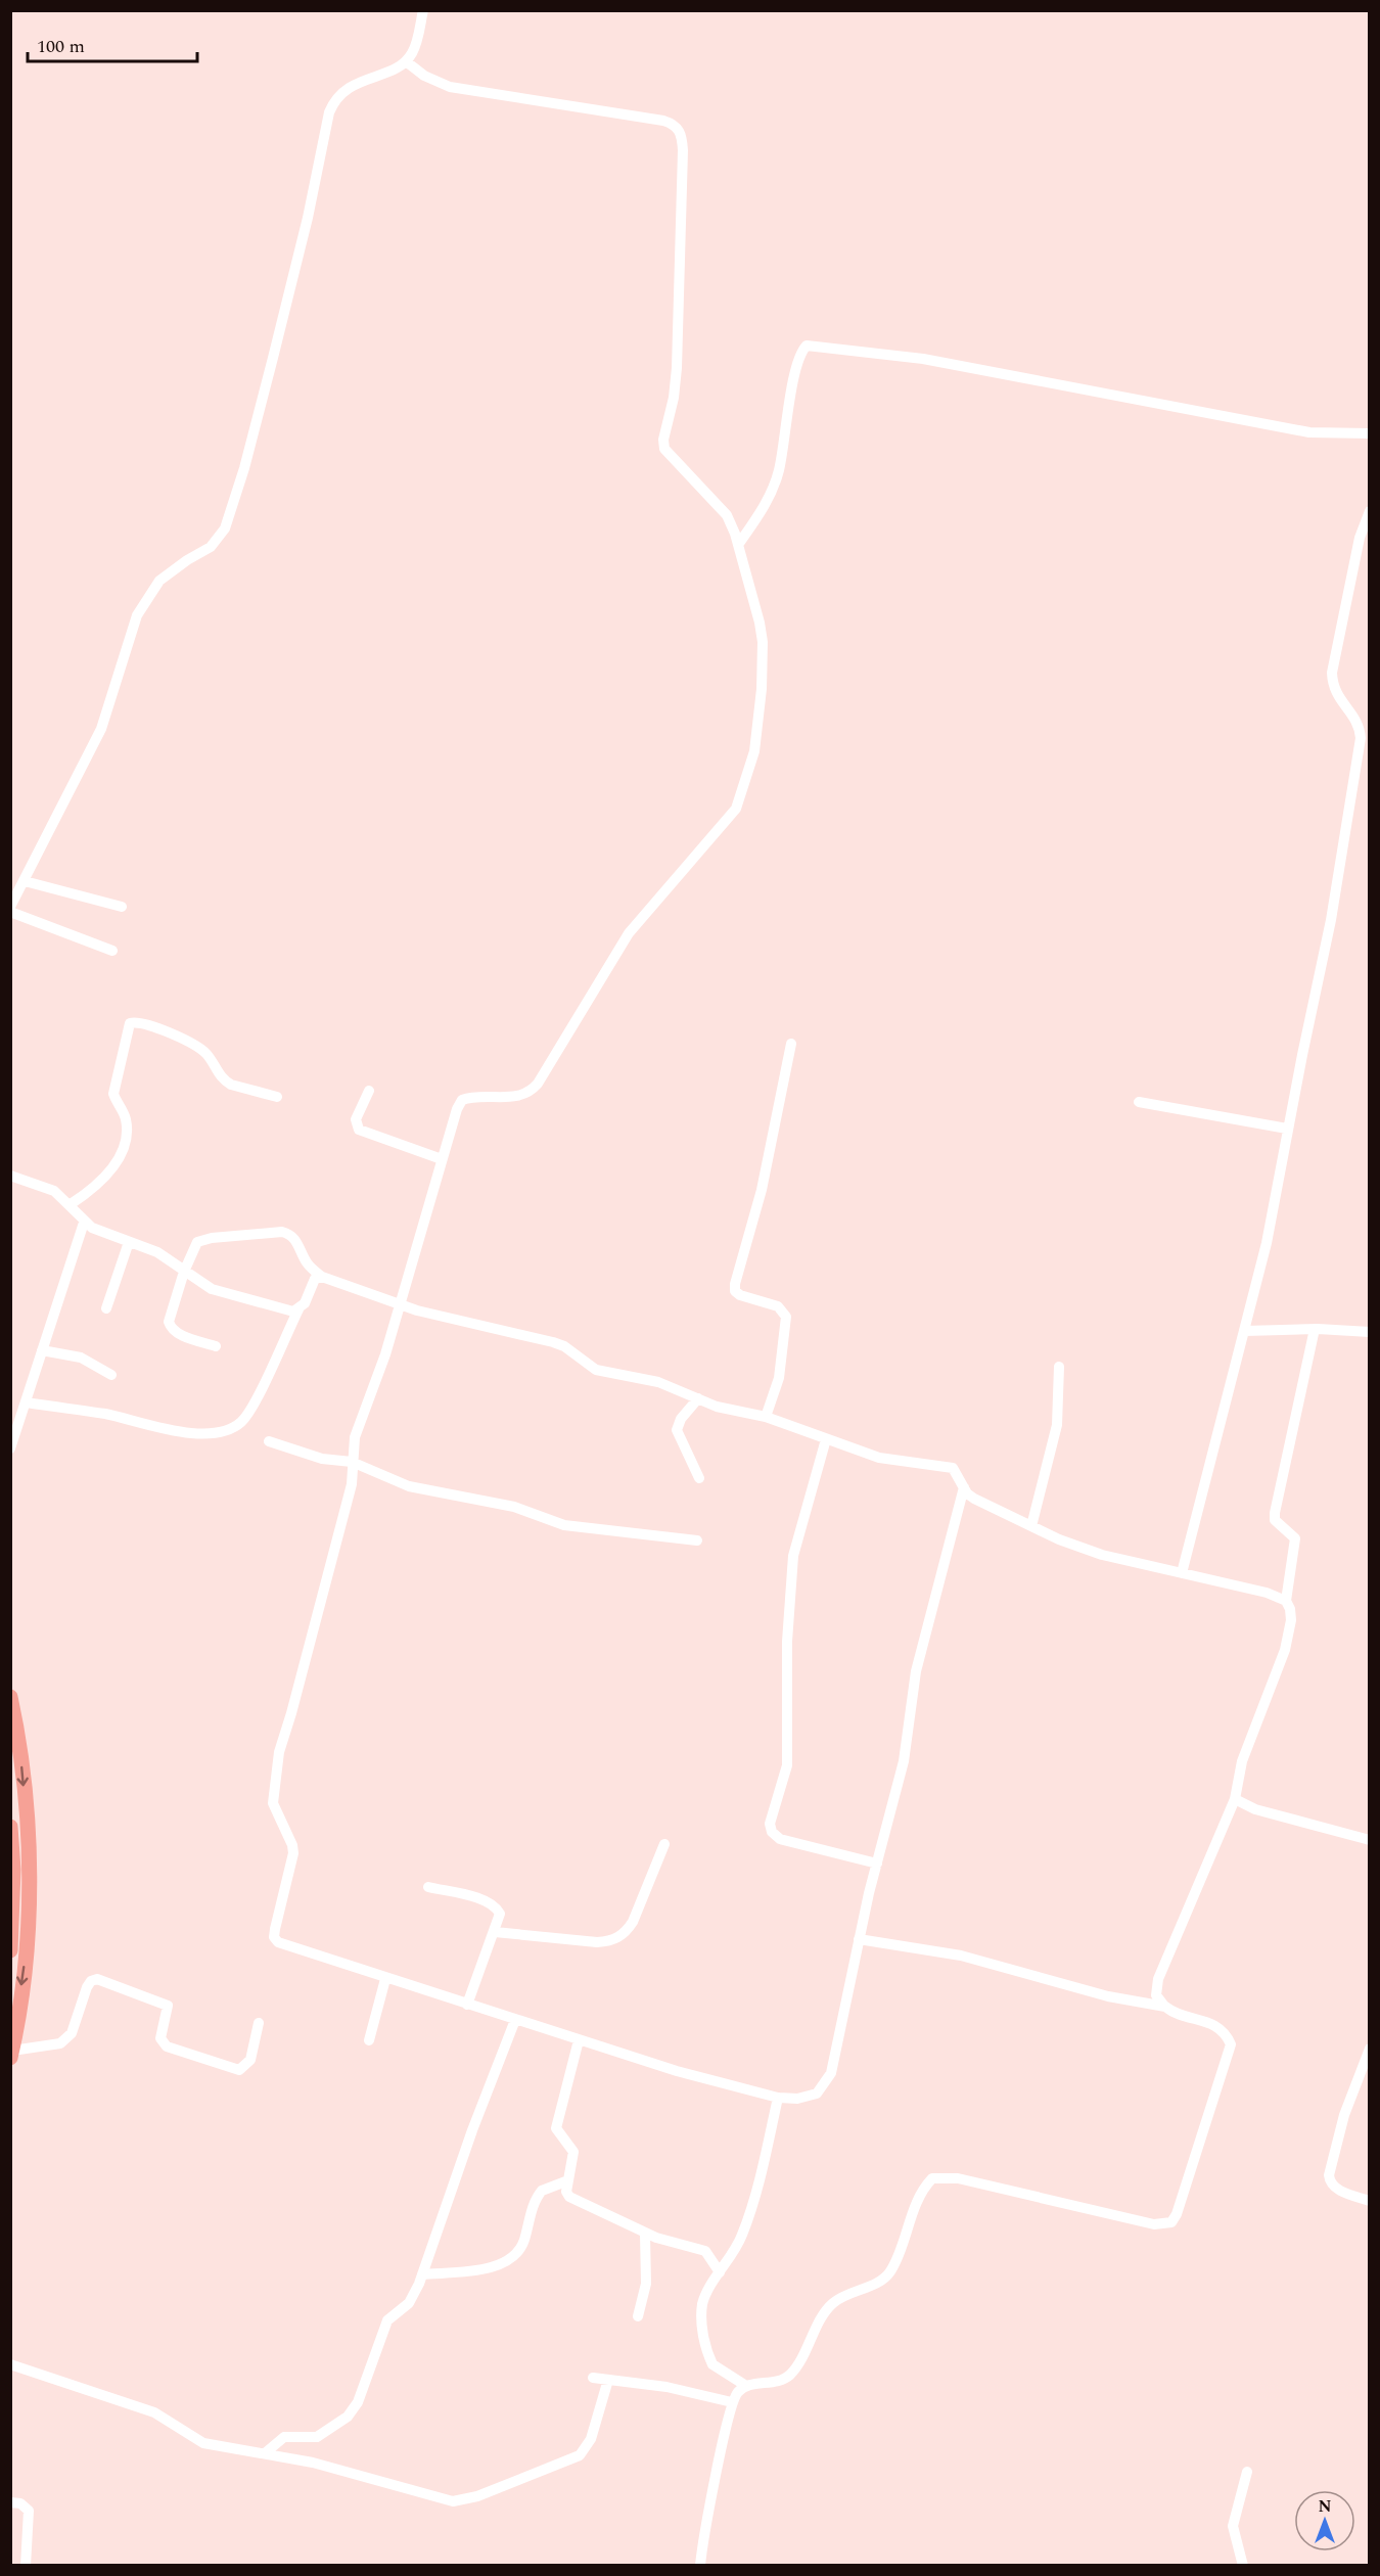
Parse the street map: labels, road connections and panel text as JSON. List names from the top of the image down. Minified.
{"scale_bar":"100 m","north":"top"}
